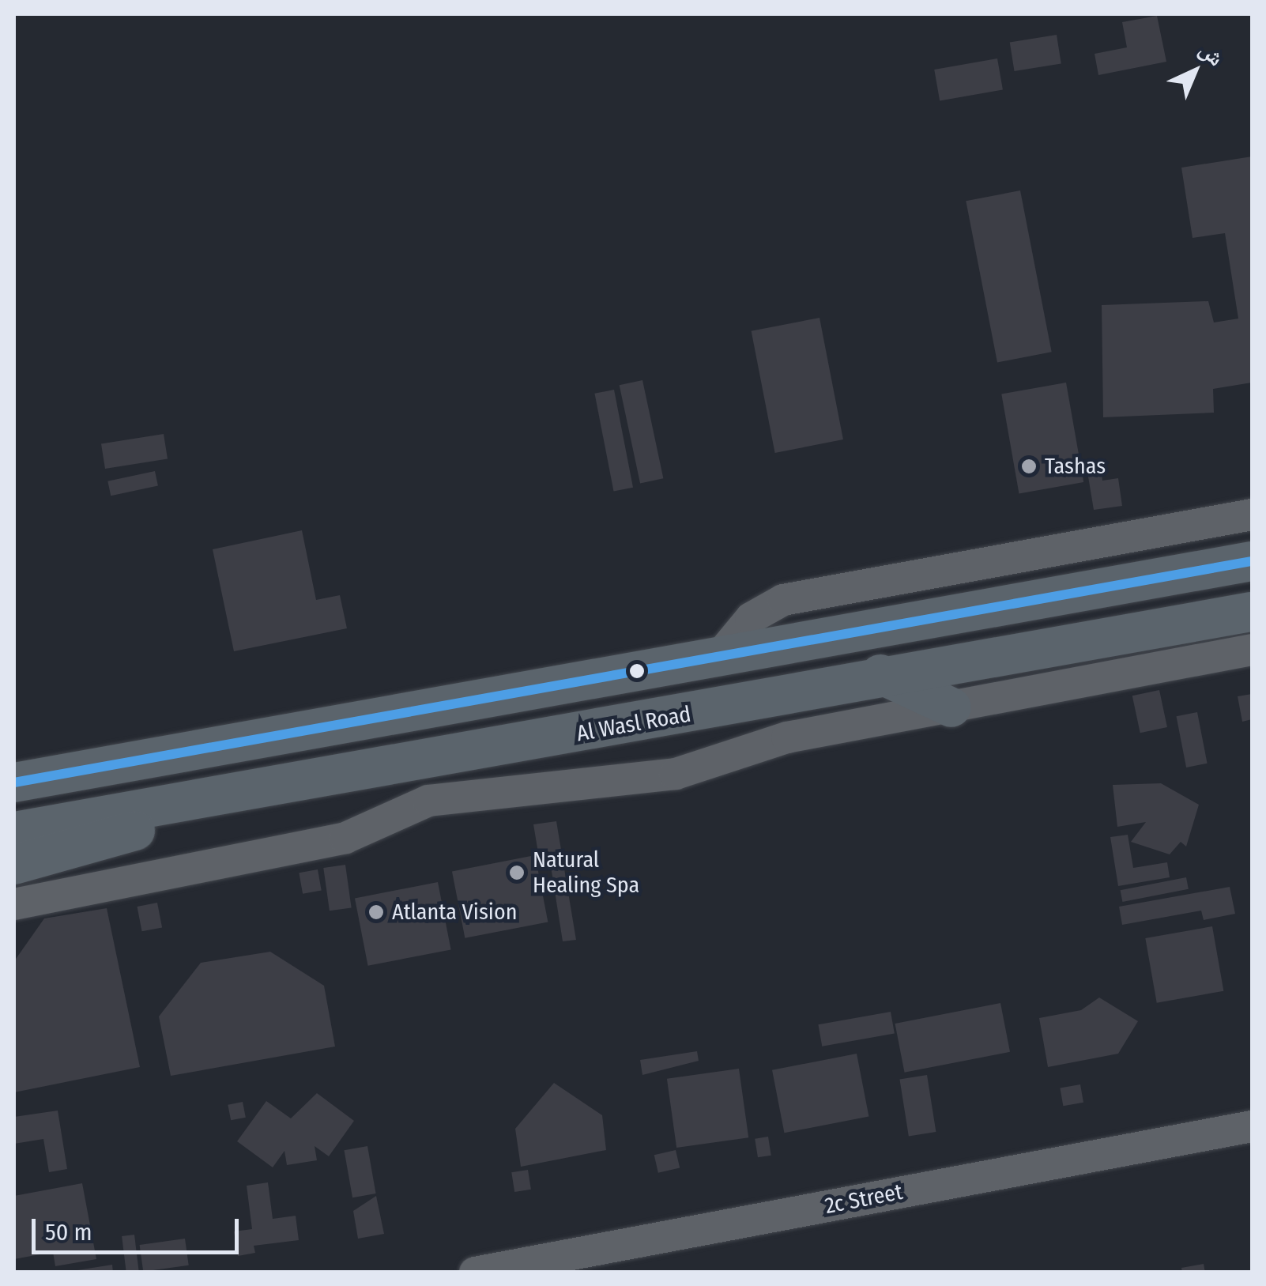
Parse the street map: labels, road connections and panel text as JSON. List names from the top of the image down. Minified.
{"streets":{"main road":["Al Wasl Road"],"street":["2c Street"]},"places":["Tashas","Natural Healing Spa","Atlanta Vision"],"scale_bar":"50 m","north":"top right"}
